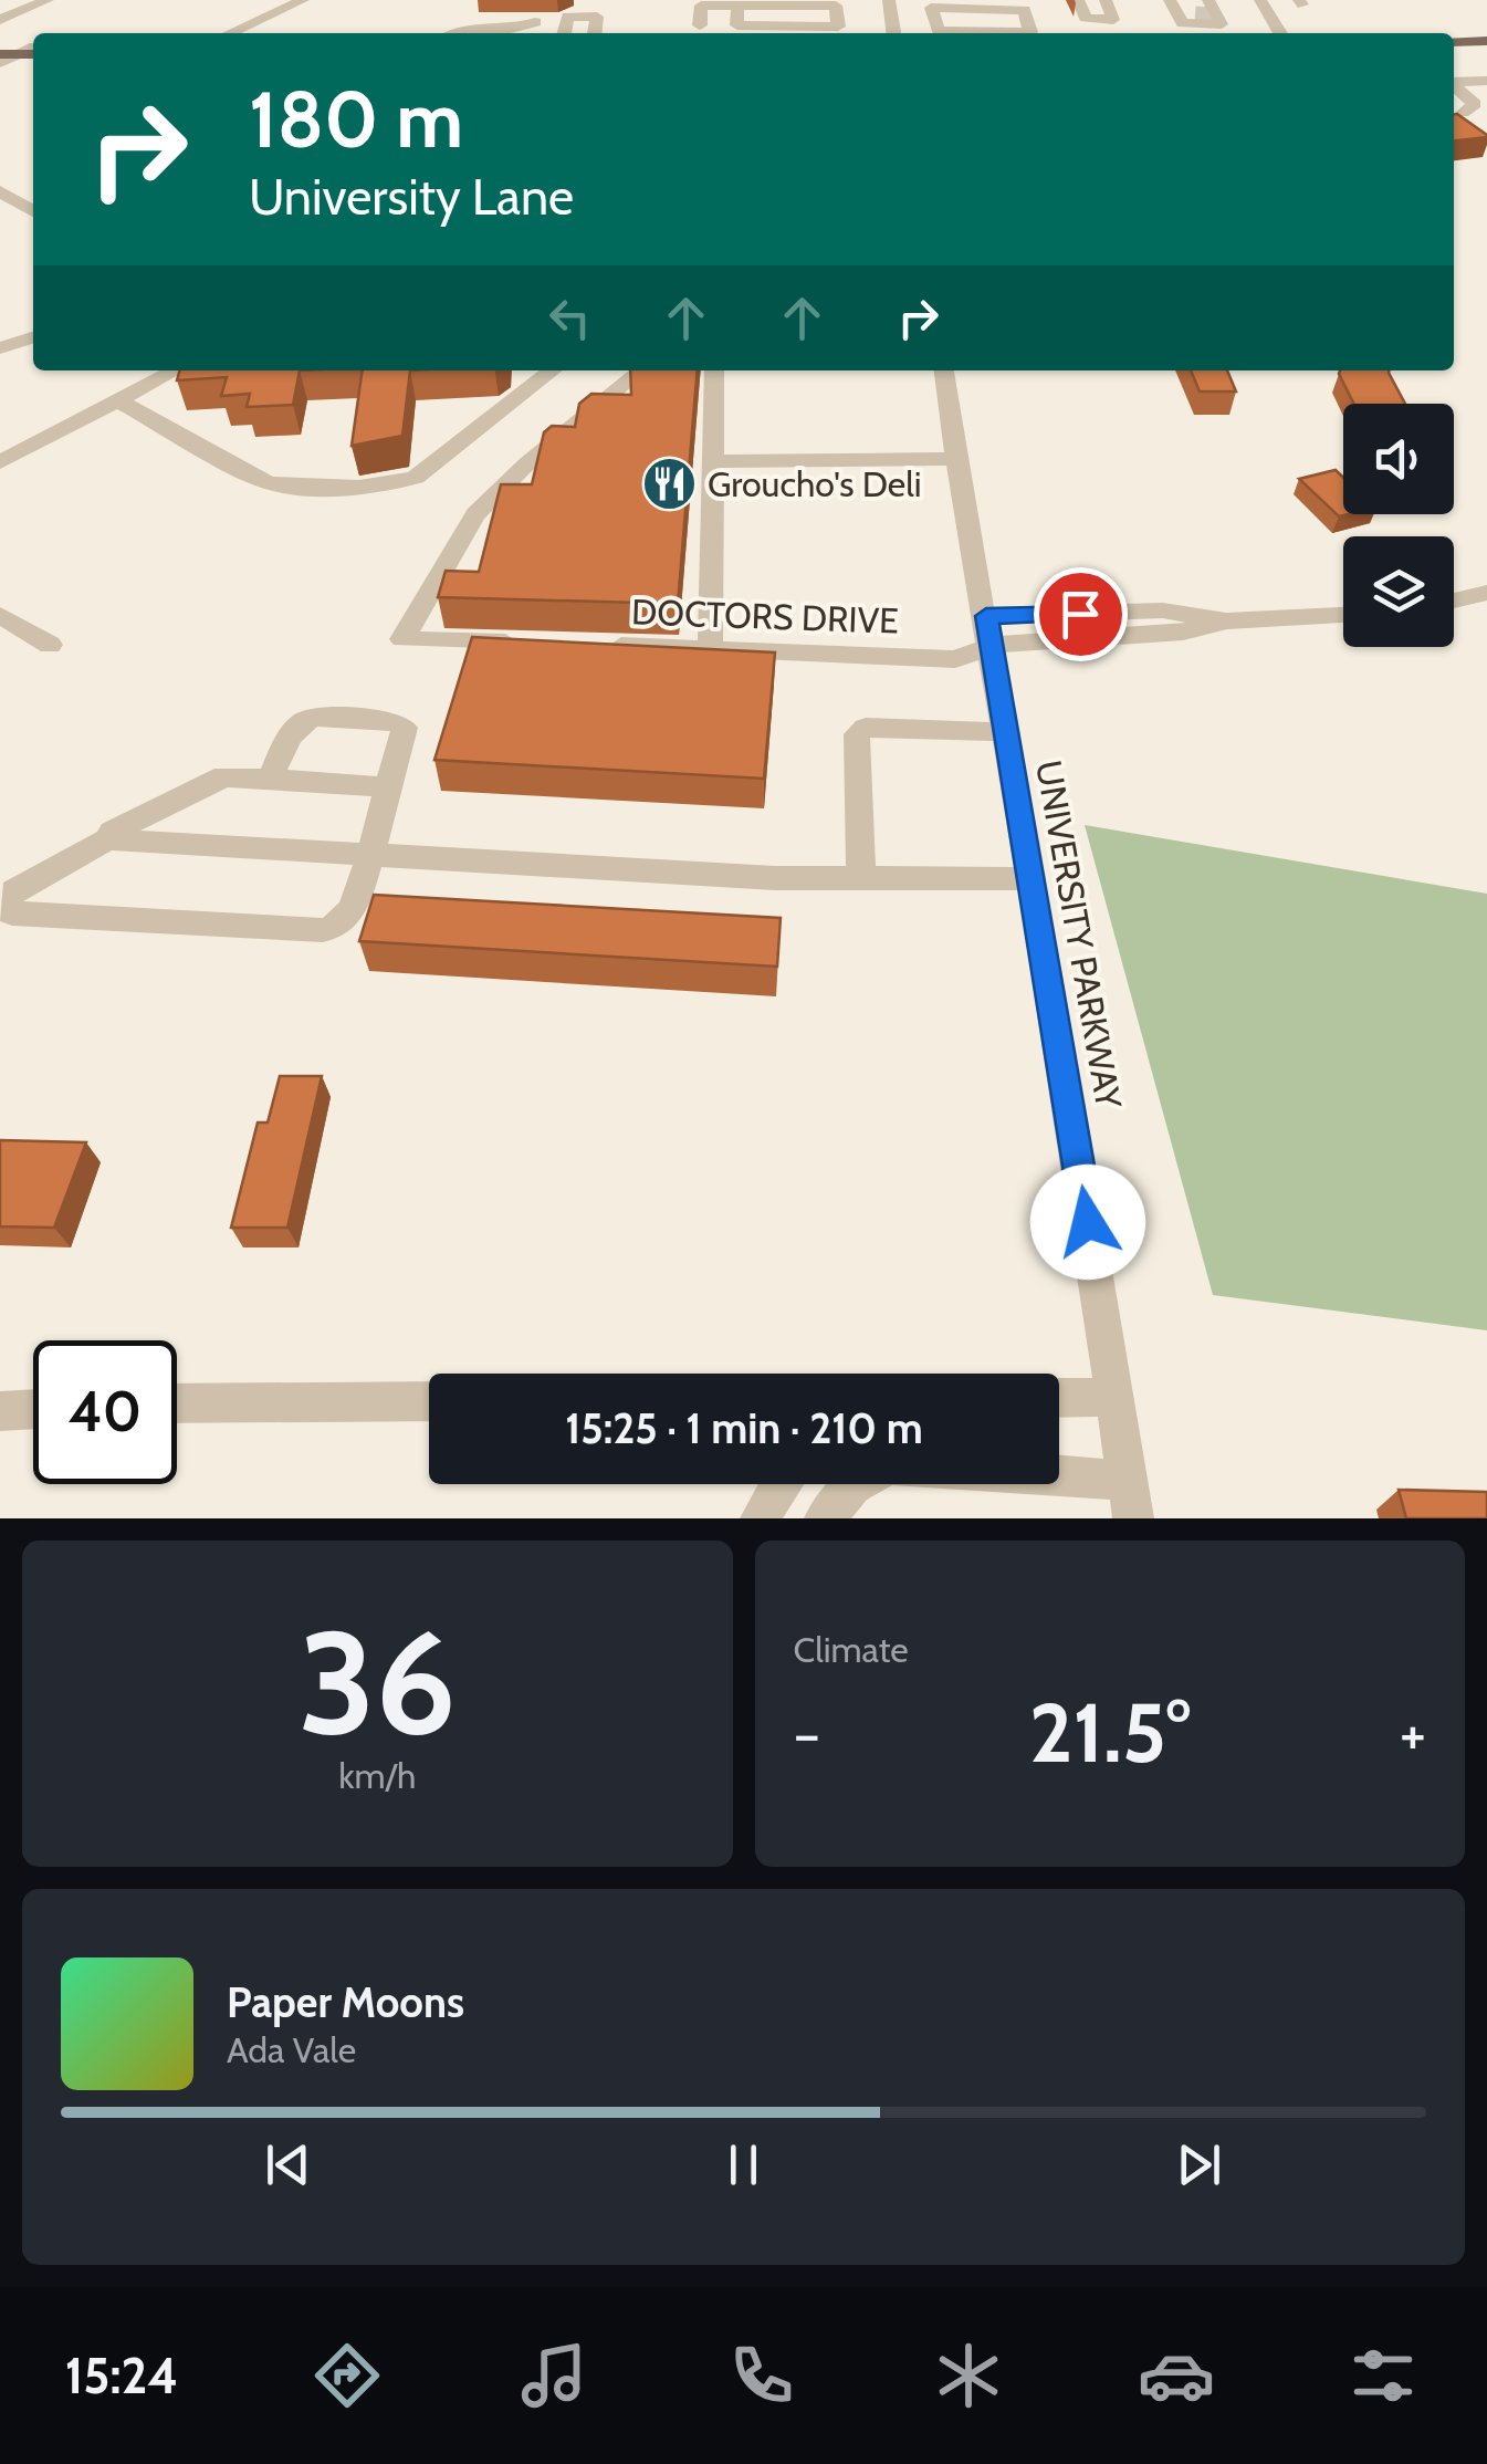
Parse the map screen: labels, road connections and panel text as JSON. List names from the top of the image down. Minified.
{"streets":{"street":["DOCTORS DRIVE","UNIVERSITY PARKWAY"]},"crossings":[["DOCTORS DRIVE","UNIVERSITY PARKWAY"]],"places":{"restaurant":["Groucho's Deli"]},"page":{"turn":["180 m","University Lane"],"limit":"40","trip":"15:25 · 1 min · 210 m","tile":[["36","km/h"],"Climate"],"heat":["−","21.5°","+"],"song":["Paper Moons","Ada Vale"],"tabs":"15:24"}}
